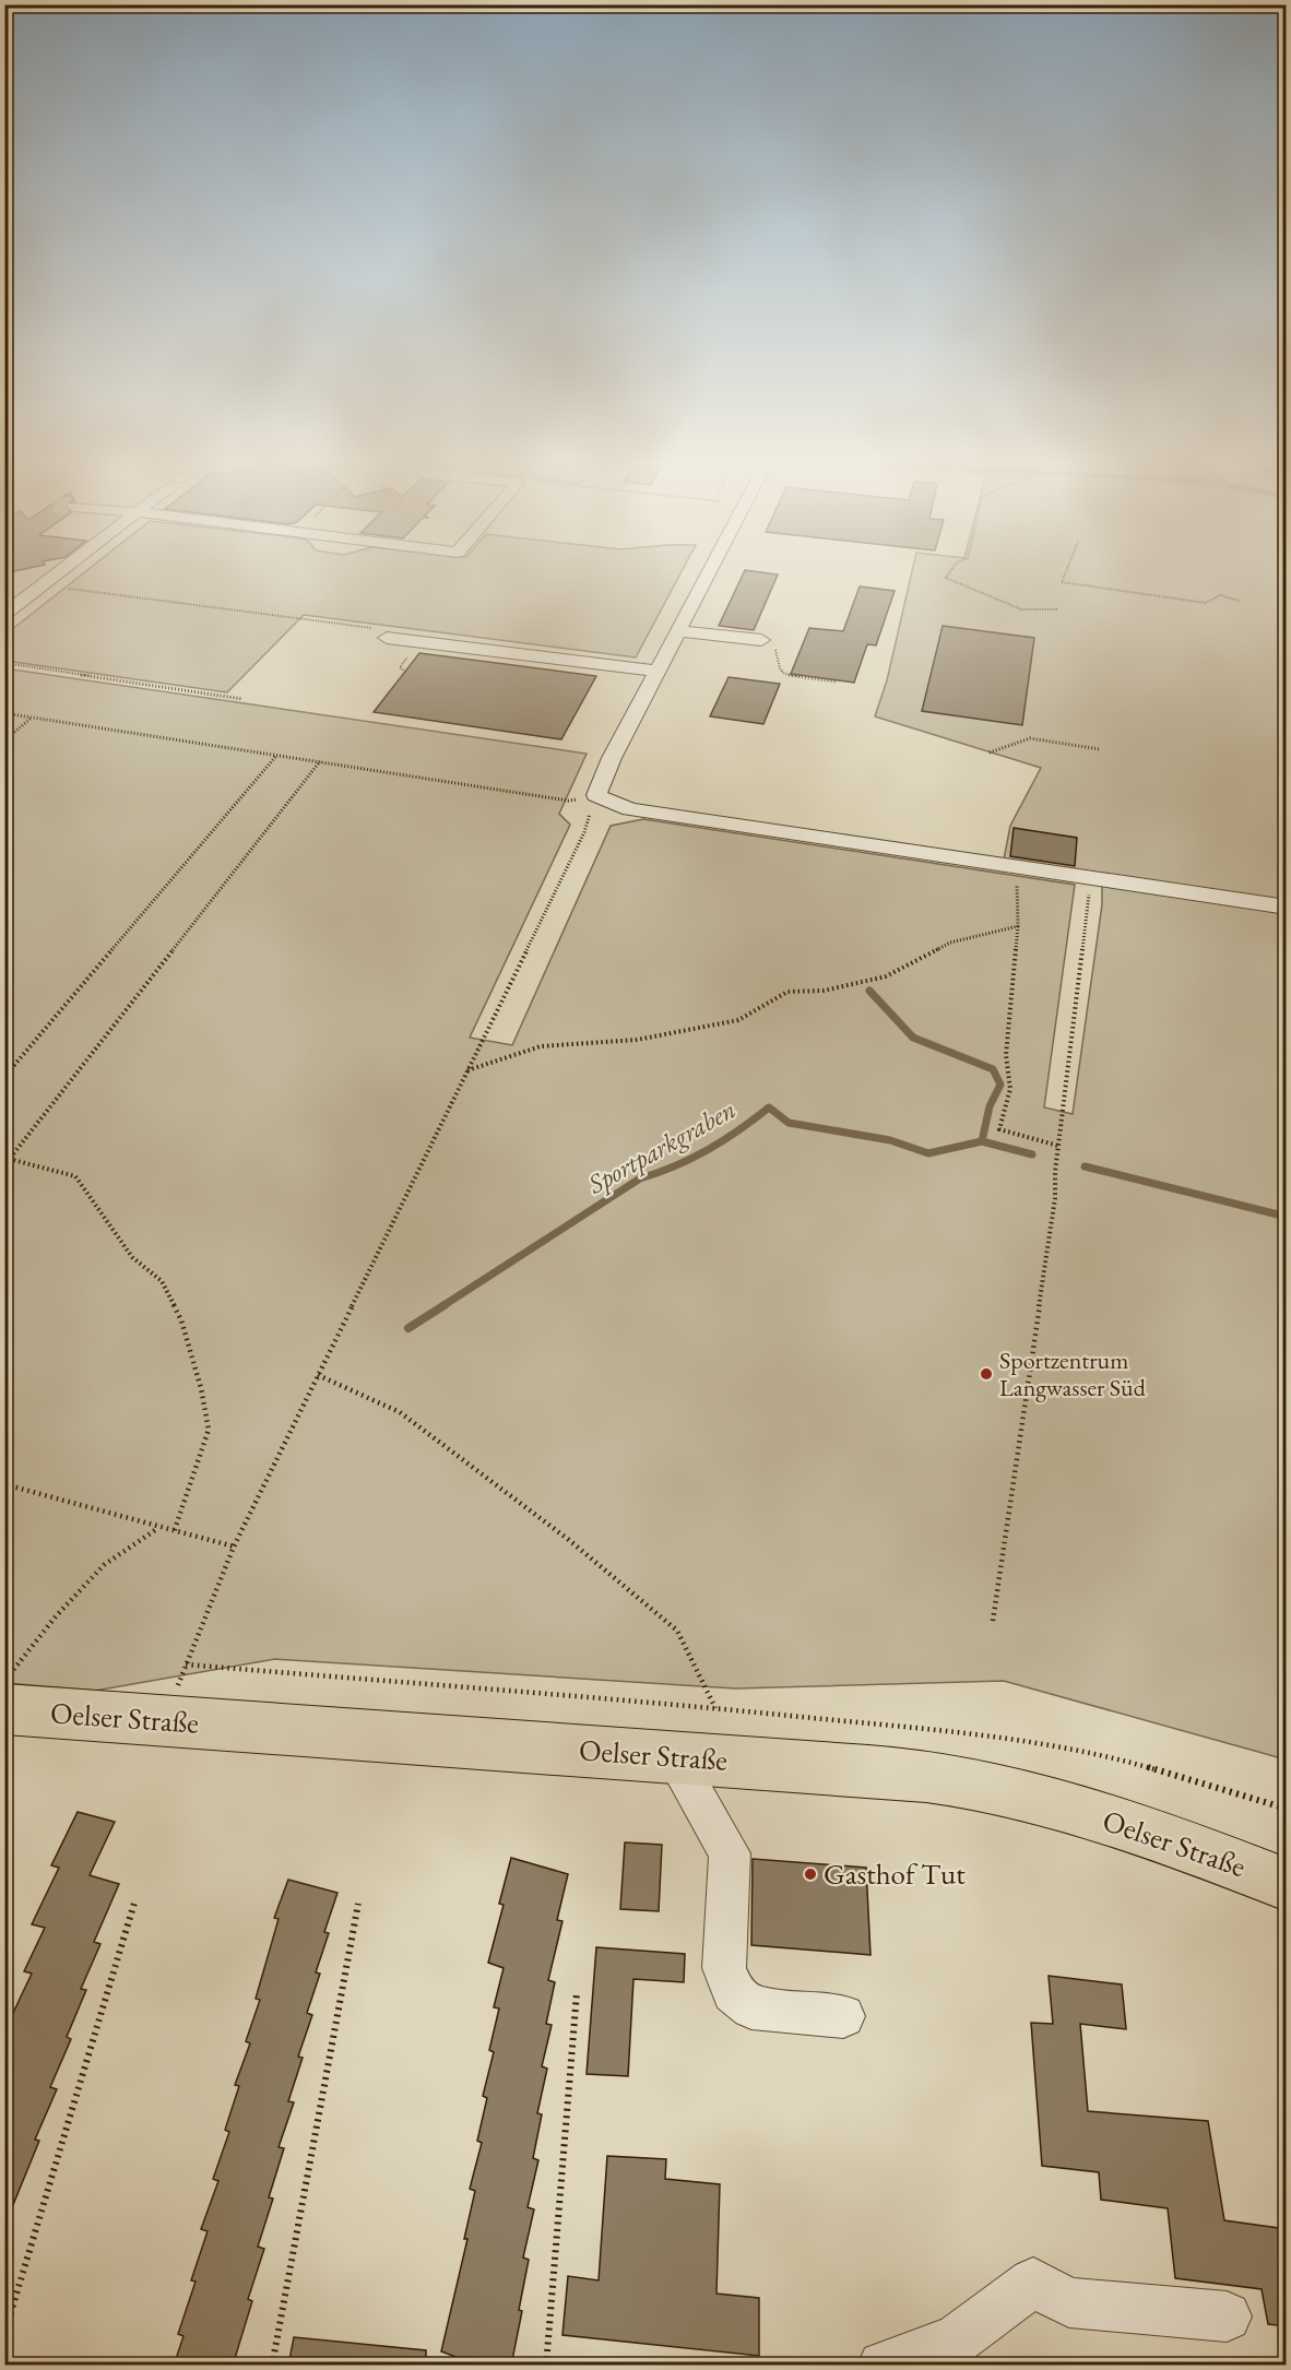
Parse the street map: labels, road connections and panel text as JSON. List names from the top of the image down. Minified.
{"streets":{"main road":["Oelser Straße"]},"water":["Sportparkgraben"],"places":["Sportzentrum Langwasser Süd","Gasthof Tut"]}
